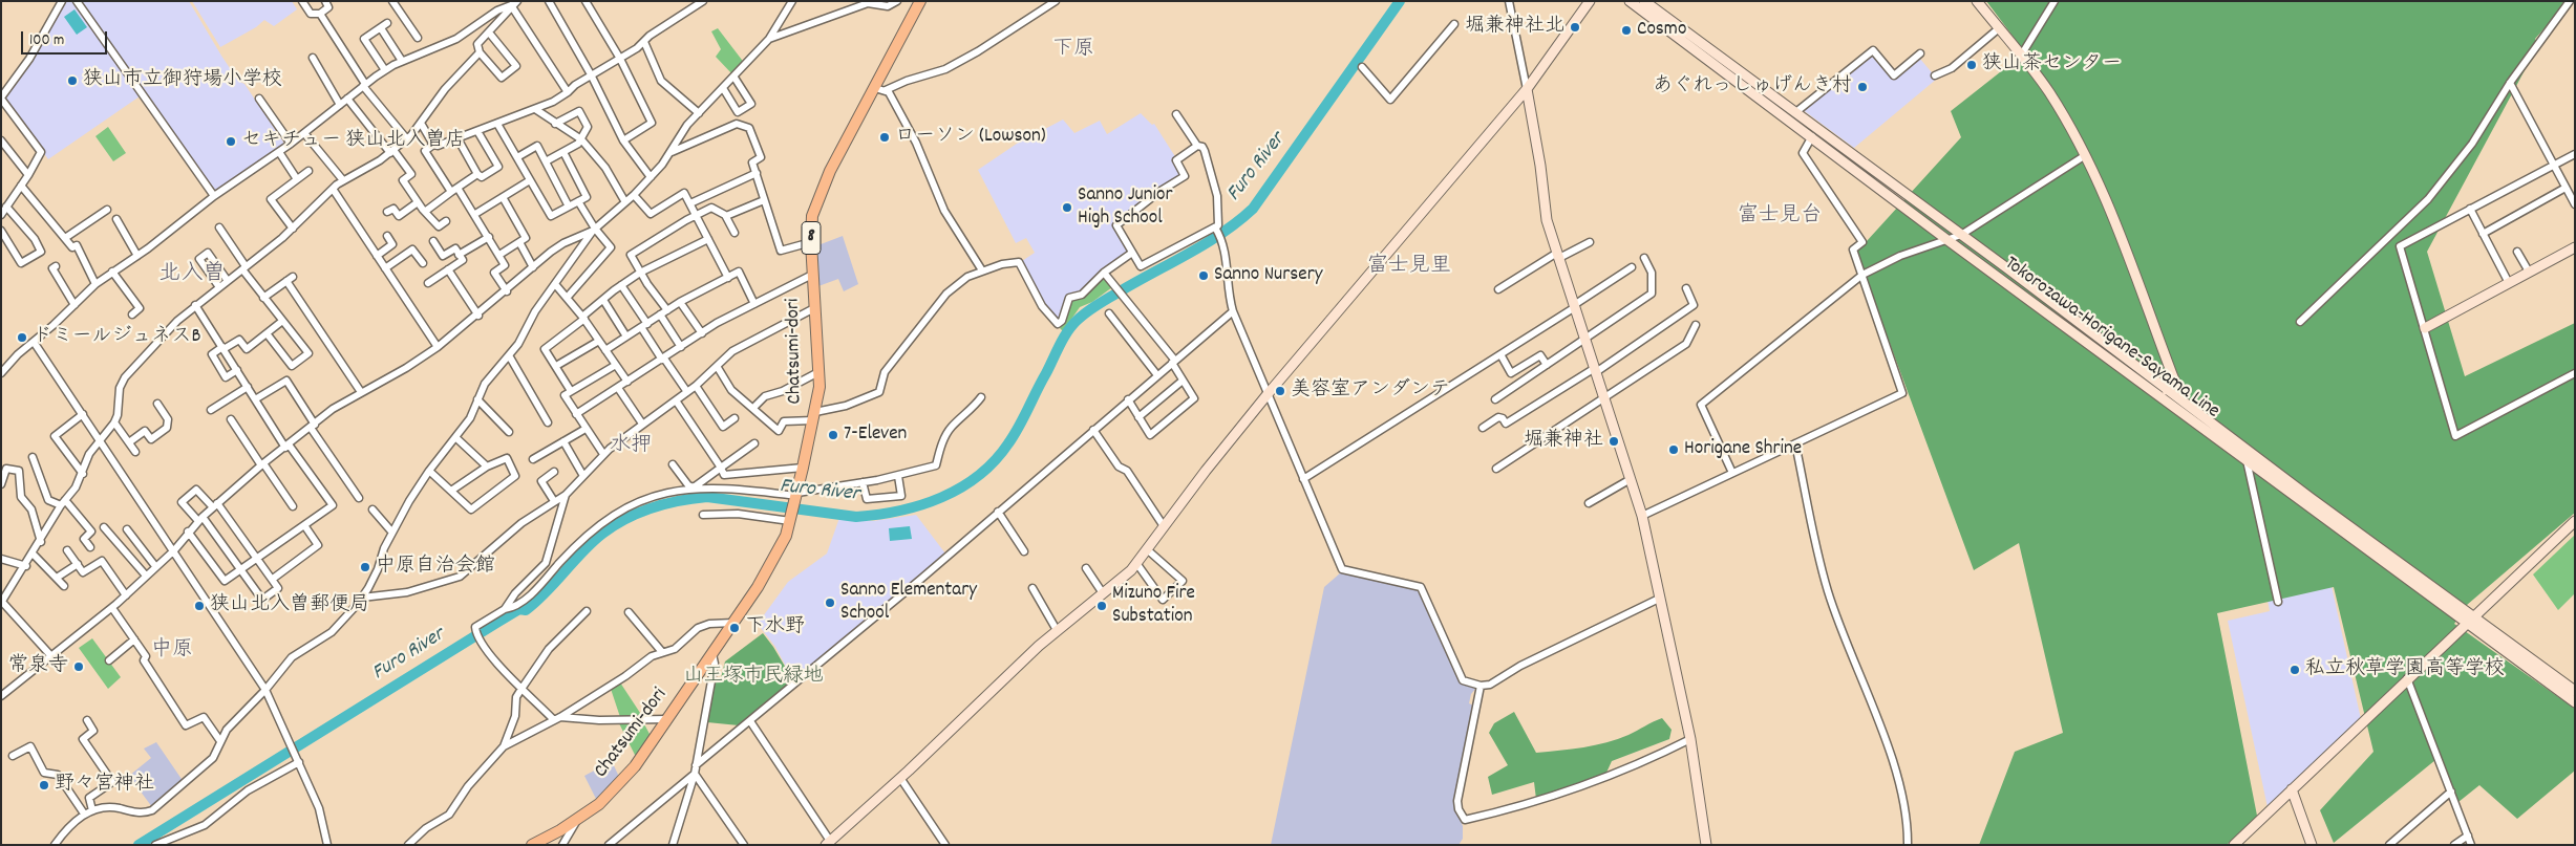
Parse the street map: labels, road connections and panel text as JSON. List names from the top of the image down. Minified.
{"streets":{"main road":["8","Chatsumi-dori"],"street":["Tokorozawa-Horigane-Sayama Line"]},"districts":["下原","富士見台","富士見里","北入曽","水押","中原"],"water":["Furo River"],"parks":["山王塚市民緑地"],"places":["堀兼神社北","Cosmo","狭山茶センター","狭山市立御狩場小学校","あぐれっしゅげんき村","ローソン (Lowson)","セキチュー 狭山北入曽店","Sanno Junior High School","Sanno Nursery","ドミールジュネスB","美容室アンダンテ","7-Eleven","堀兼神社","Horigane Shrine","中原自治会館","Sanno Elementary School","狭山北入曽郵便局","Mizuno Fire Substation","下水野","常泉寺","私立秋草学園高等学校","野々宮神社"],"scale_bar":"100 m"}
